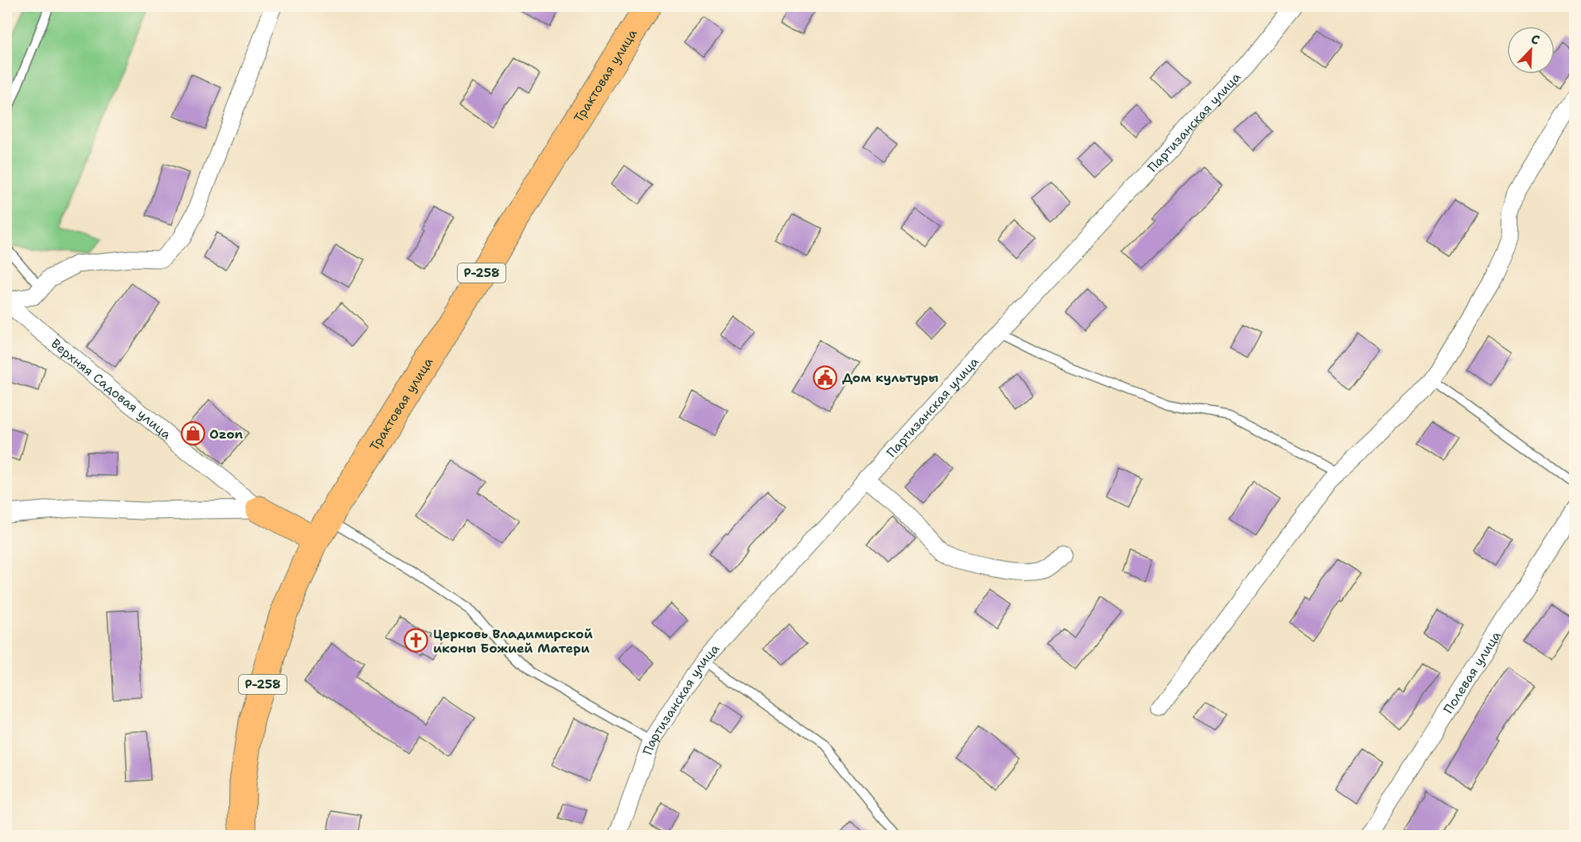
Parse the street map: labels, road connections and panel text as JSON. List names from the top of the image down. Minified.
{"streets":{"highway":["Трактовая улица","Р-258"],"street":["Партизанская улица","Верхняя Садовая улица","Полевая улица"]},"places":{"public building":["Дом культуры"],"shop":["Ozon"],"church":["Церковь Владимирской иконы Божией Матери"]},"north":"top right"}
